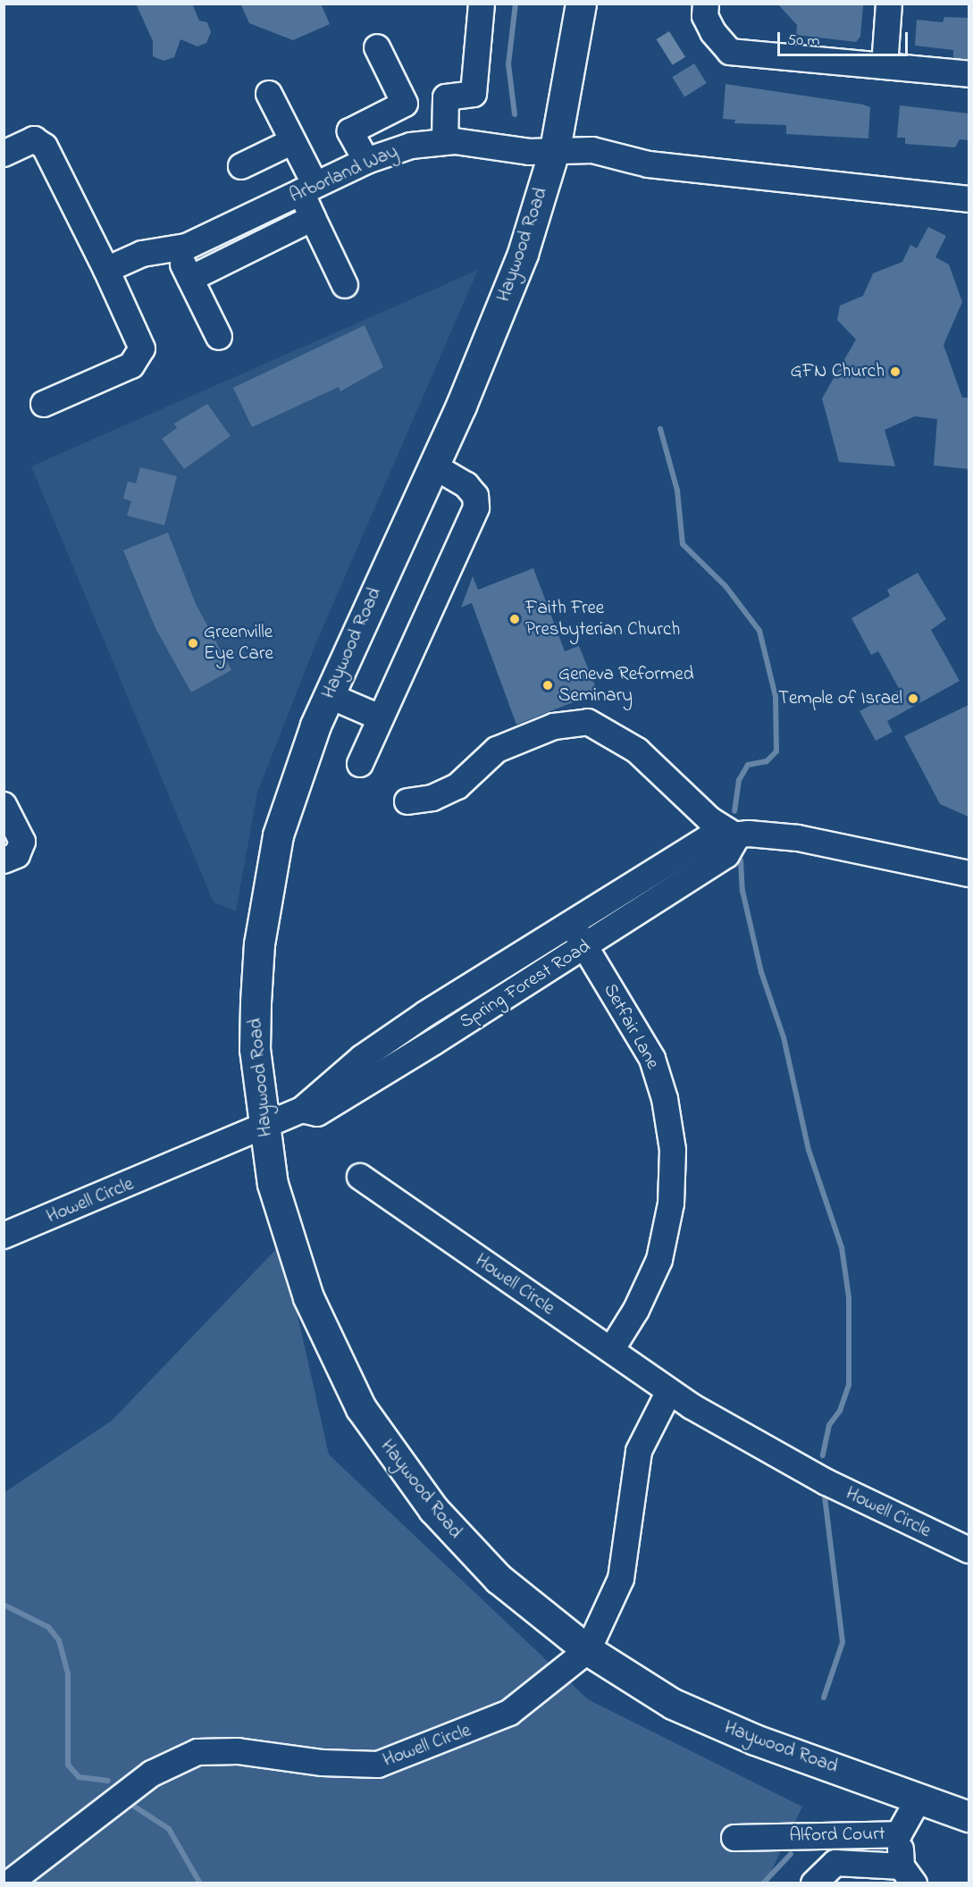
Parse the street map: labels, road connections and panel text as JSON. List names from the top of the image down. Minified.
{"streets":{"main road":["Haywood Road"],"street":["Arborland Way","Spring Forest Road","Setfair Lane","Howell Circle","Alford Court"]},"crossings":[["Arborland Way","Haywood Road"],["Haywood Road","Spring Forest Road"],["Haywood Road","Howell Circle"],["Haywood Road","Alford Court"],["Spring Forest Road","Setfair Lane"],["Spring Forest Road","Howell Circle"],["Setfair Lane","Howell Circle"]],"places":["GFN Church","Faith Free Presbyterian Church","Greenville Eye Care","Geneva Reformed Seminary","Temple of Israel"],"scale_bar":"50 m"}
